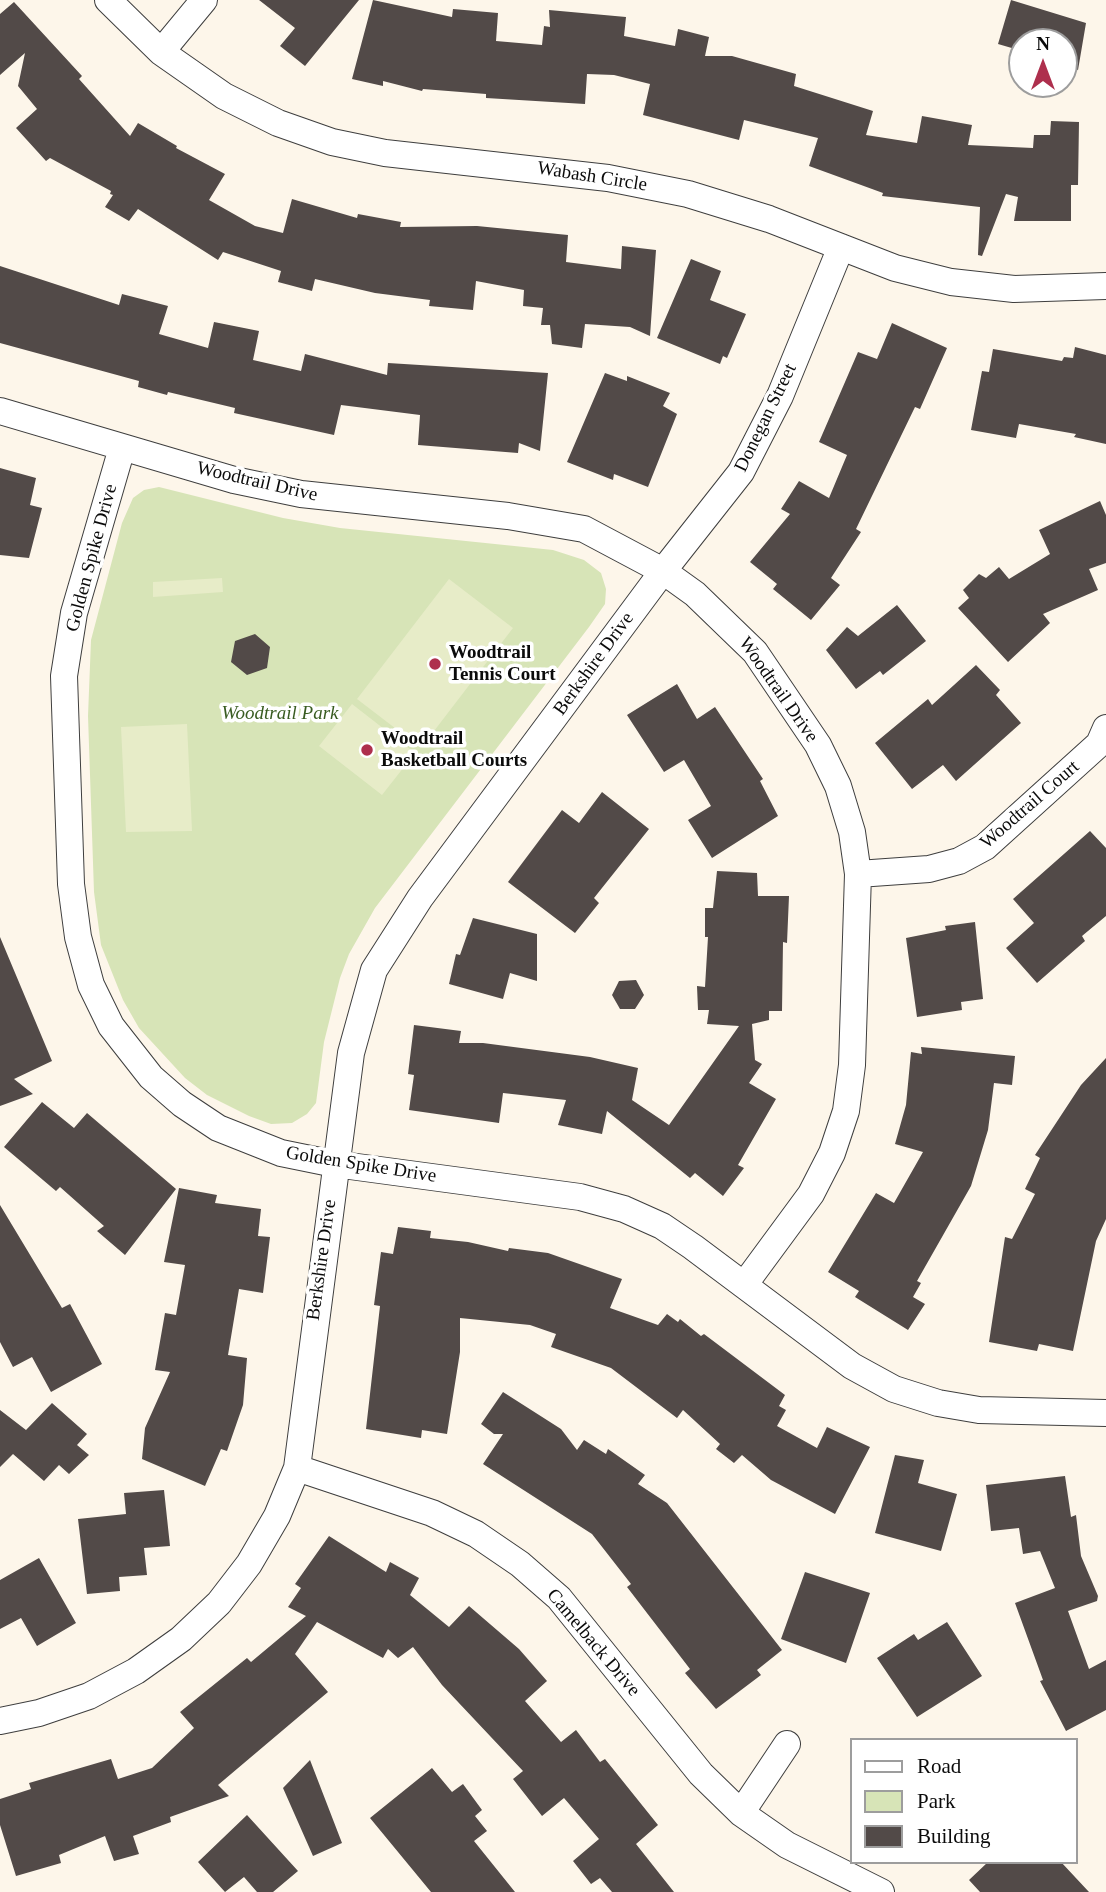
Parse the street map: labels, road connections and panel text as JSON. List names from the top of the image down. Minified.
{"streets":{"street":["Wabash Circle","Donegan Street","Woodtrail Drive","Golden Spike Drive","Berkshire Drive","Woodtrail Court","Camelback Drive"]},"crossings":[["Wabash Circle","Donegan Street"],["Donegan Street","Woodtrail Drive"],["Donegan Street","Berkshire Drive"],["Woodtrail Drive","Golden Spike Drive"],["Woodtrail Drive","Berkshire Drive"],["Woodtrail Drive","Woodtrail Court"],["Golden Spike Drive","Berkshire Drive"],["Berkshire Drive","Camelback Drive"]],"parks":["Woodtrail Park"],"places":["Woodtrail Tennis Court","Woodtrail Basketball Courts"],"legend":["Road","Park","Building"],"north":"top"}
